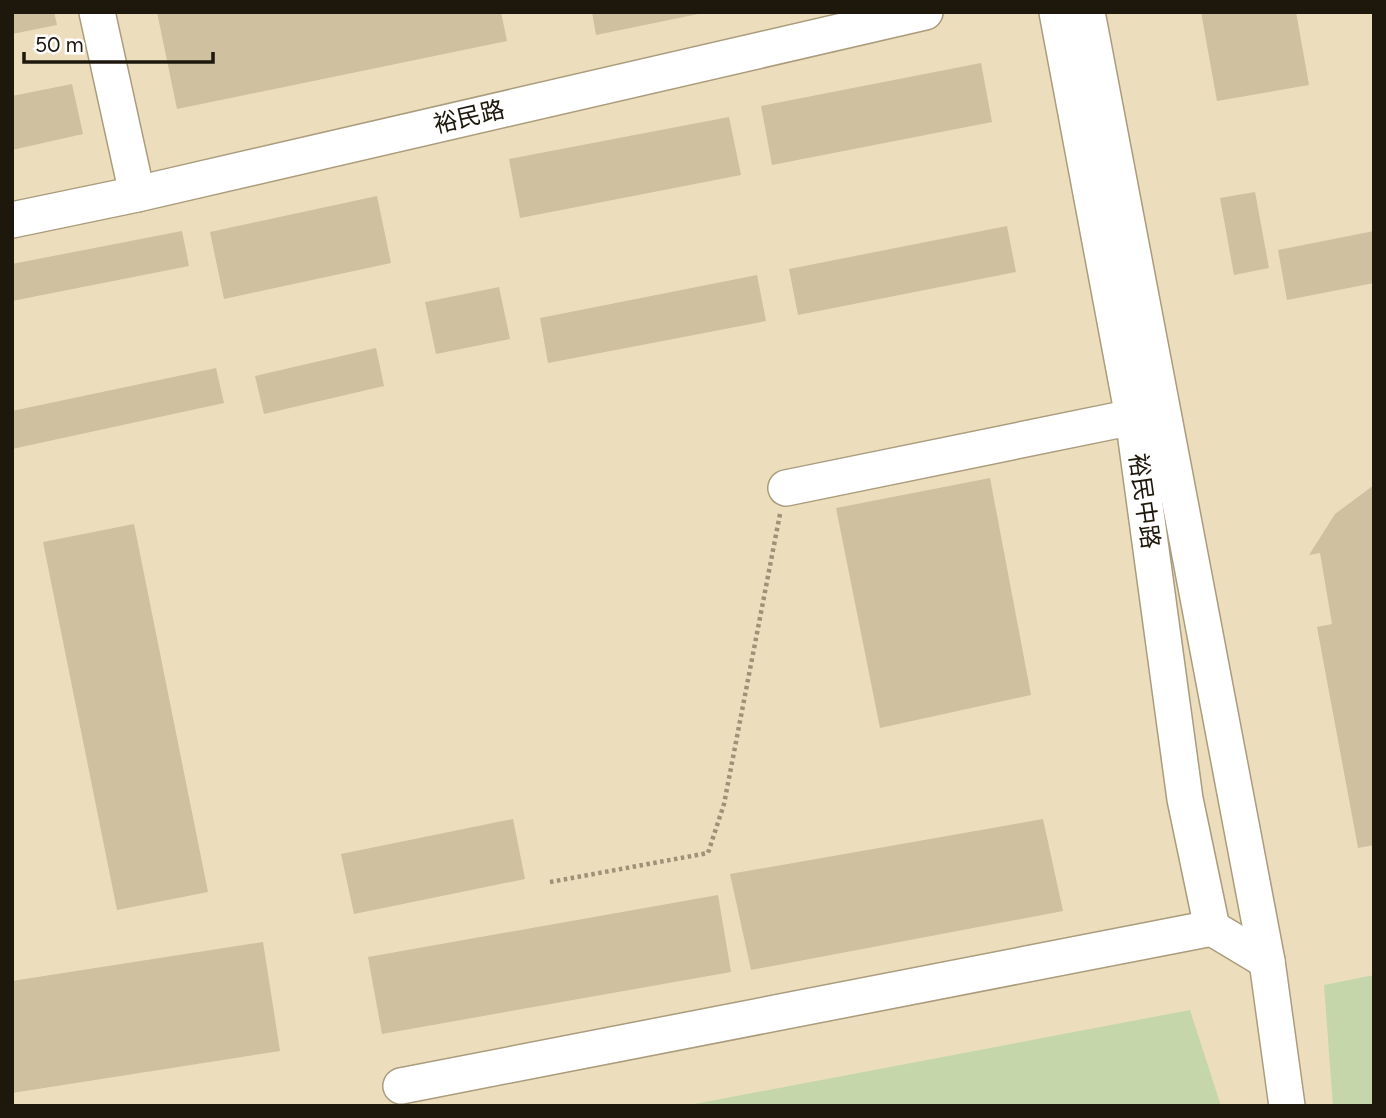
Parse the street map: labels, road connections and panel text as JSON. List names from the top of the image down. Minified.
{"streets":{"street":["裕民路","裕民中路"]},"scale_bar":"50 m"}
